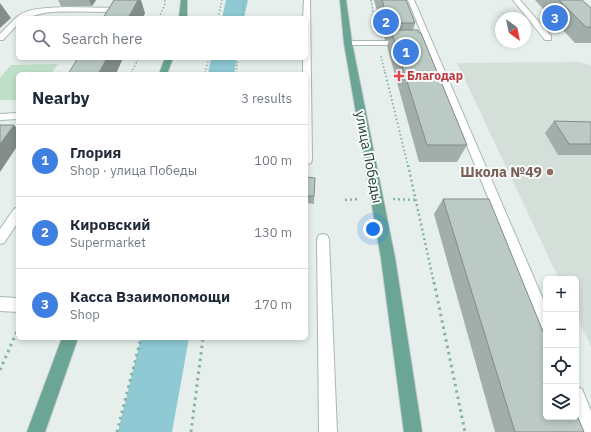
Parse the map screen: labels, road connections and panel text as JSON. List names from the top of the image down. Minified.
{"streets":{"main road":["улица Победы"]},"places":{"health":["Благодар"],"other":["Школа №49"]},"north":"bottom right","page":{"pins":["3","2","1"],"search":"Search here","heading":["Nearby","3 results"],"list":[{"mark":"1","name":"Глория","note":"Shop · улица Победы","value":"100 m"},{"mark":"2","name":"Кировский","note":"Supermarket","value":"130 m"},{"mark":"3","name":"Касса Взаимопомощи","note":"Shop","value":"170 m"}],"map_buttons":["+","−"]}}
